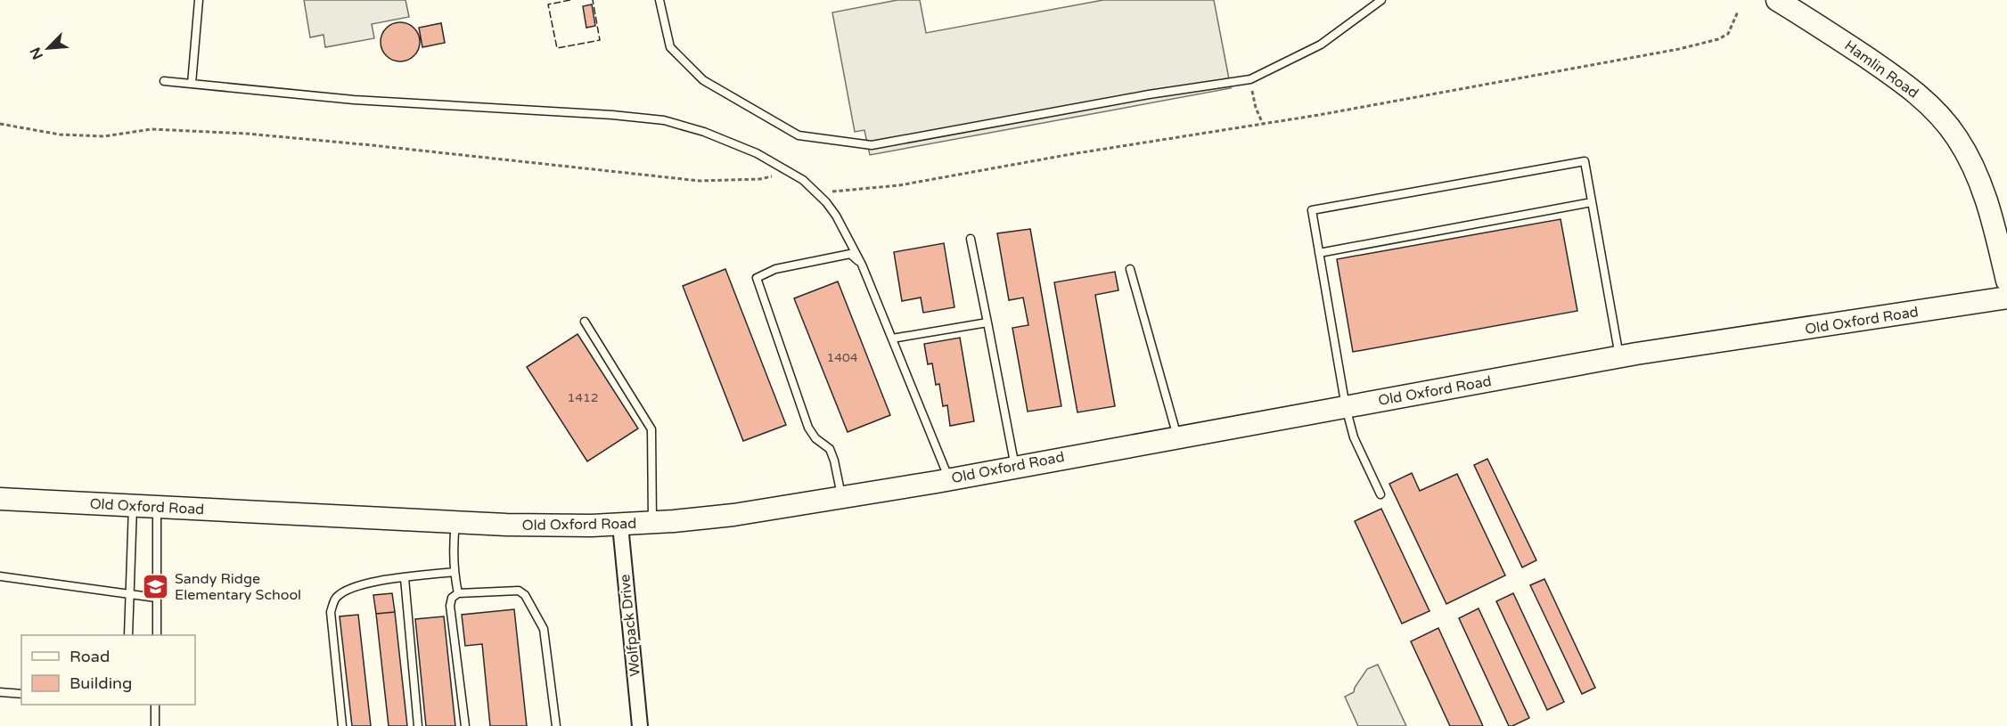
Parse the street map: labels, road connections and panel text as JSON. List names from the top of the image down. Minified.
{"streets":{"street":["Hamlin Road","Old Oxford Road","Wolfpack Drive"]},"crossings":[["Old Oxford Road","Wolfpack Drive"]],"places":{"school or university":["Sandy Ridge Elementary School"]},"house_numbers":["1404","1412"],"legend":["Road","Building"],"north":"bottom left"}
